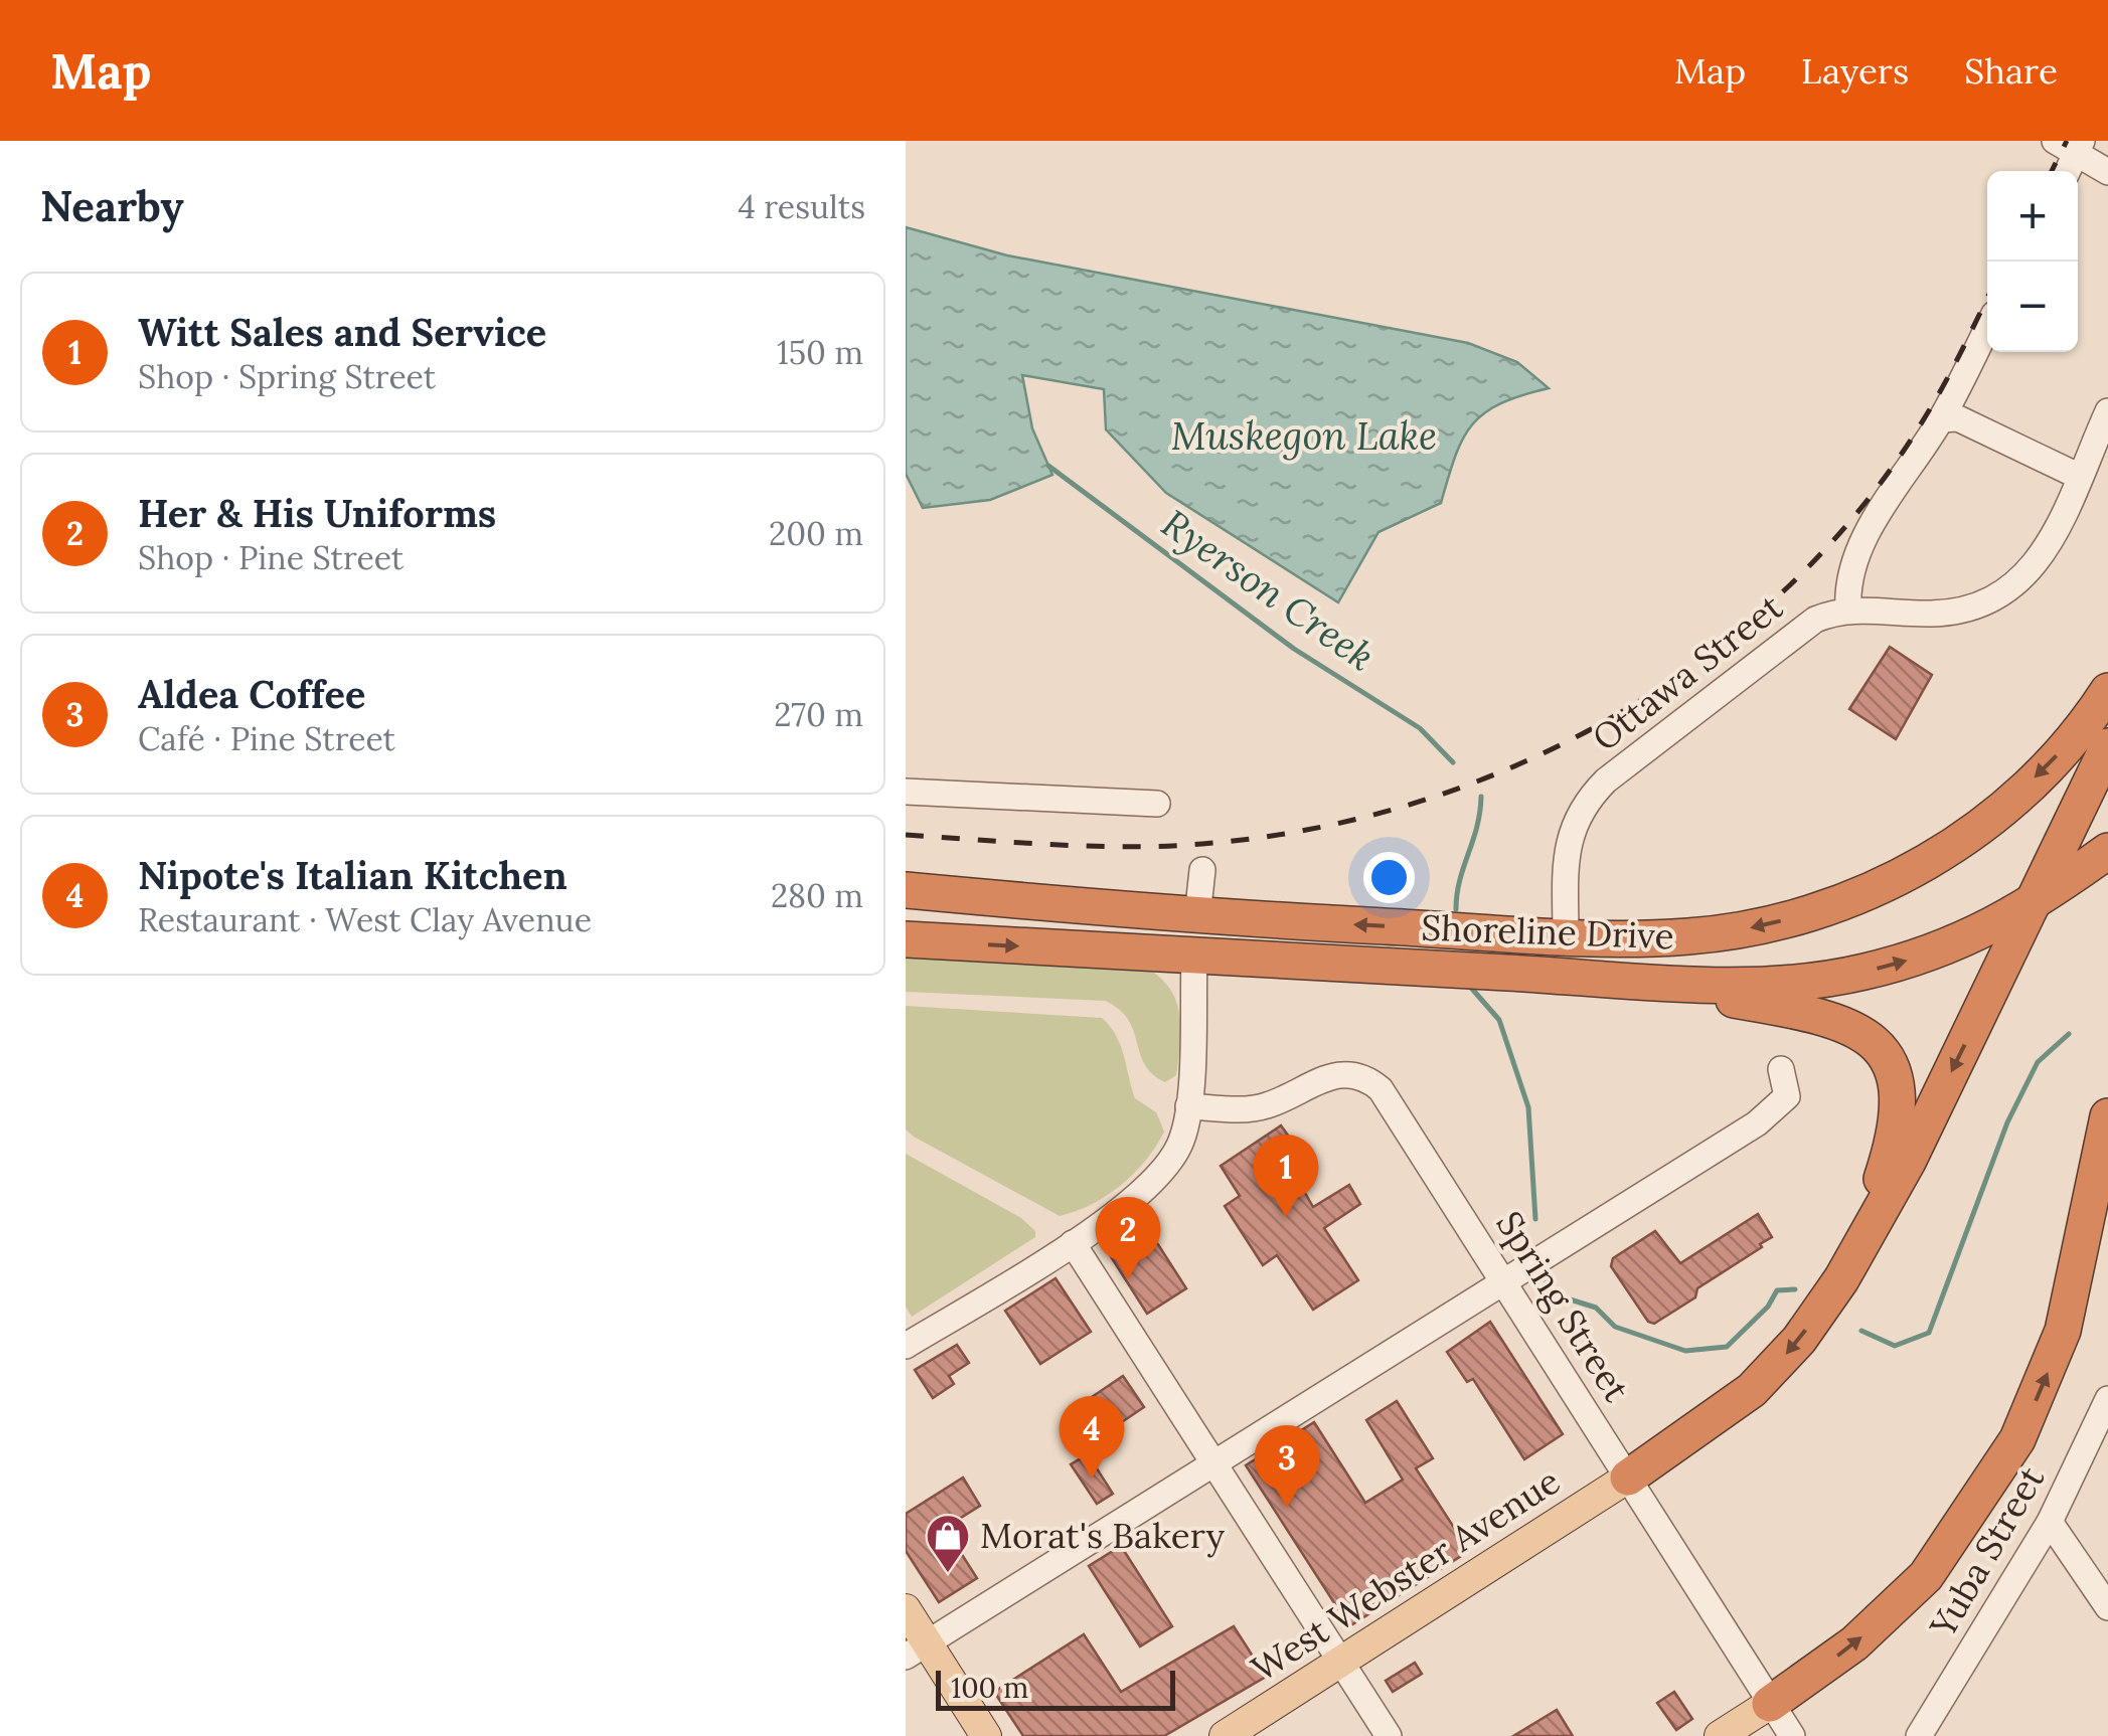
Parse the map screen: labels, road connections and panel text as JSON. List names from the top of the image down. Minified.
{"streets":{"highway":["Shoreline Drive"],"main road":["West Webster Avenue"],"street":["Ottawa Street","Spring Street","Yuba Street"]},"crossings":[["Ottawa Street","Shoreline Drive"],["Spring Street","West Webster Avenue"]],"water":["Muskegon Lake","Ryerson Creek"],"places":{"shop":["Morat's Bakery"]},"scale_bar":"100 m","page":{"header":"Map","nav":["Map","Layers","Share"],"heading":["Nearby","4 results"],"map_buttons":["+","−"],"list":[{"mark":"1","name":"Witt Sales and Service","note":"Shop · Spring Street","value":"150 m"},{"mark":"2","name":"Her & His Uniforms","note":"Shop · Pine Street","value":"200 m"},{"mark":"3","name":"Aldea Coffee","note":"Café · Pine Street","value":"270 m"},{"mark":"4","name":"Nipote's Italian Kitchen","note":"Restaurant · West Clay Avenue","value":"280 m"}],"pins":["1","2","4","3"],"scale":"100 m"}}
